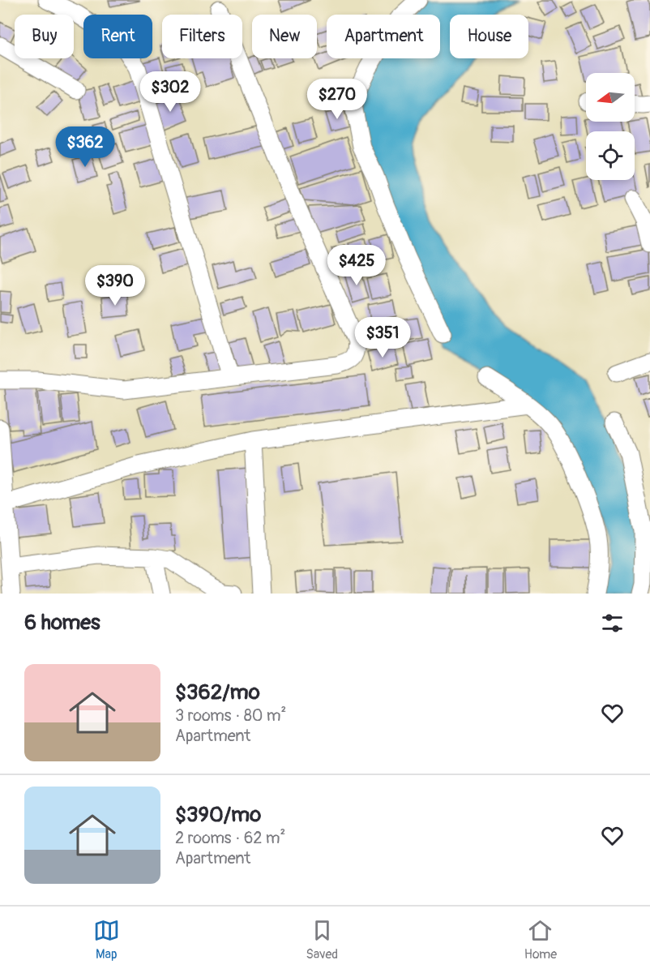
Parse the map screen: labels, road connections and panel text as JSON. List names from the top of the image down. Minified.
{"north":"left","page":{"chip":["Buy","Rent","Filters","New","Apartment","House"],"price":["$302","$270","$362","$425","$390","$351"],"heading":"6 homes","list":[{"name":"$362/mo","note":"3 rooms · 80 m² · Apartment"},{"name":"$390/mo","note":"2 rooms · 62 m² · Apartment"}],"tabs":["Map","Saved","Home"]}}
